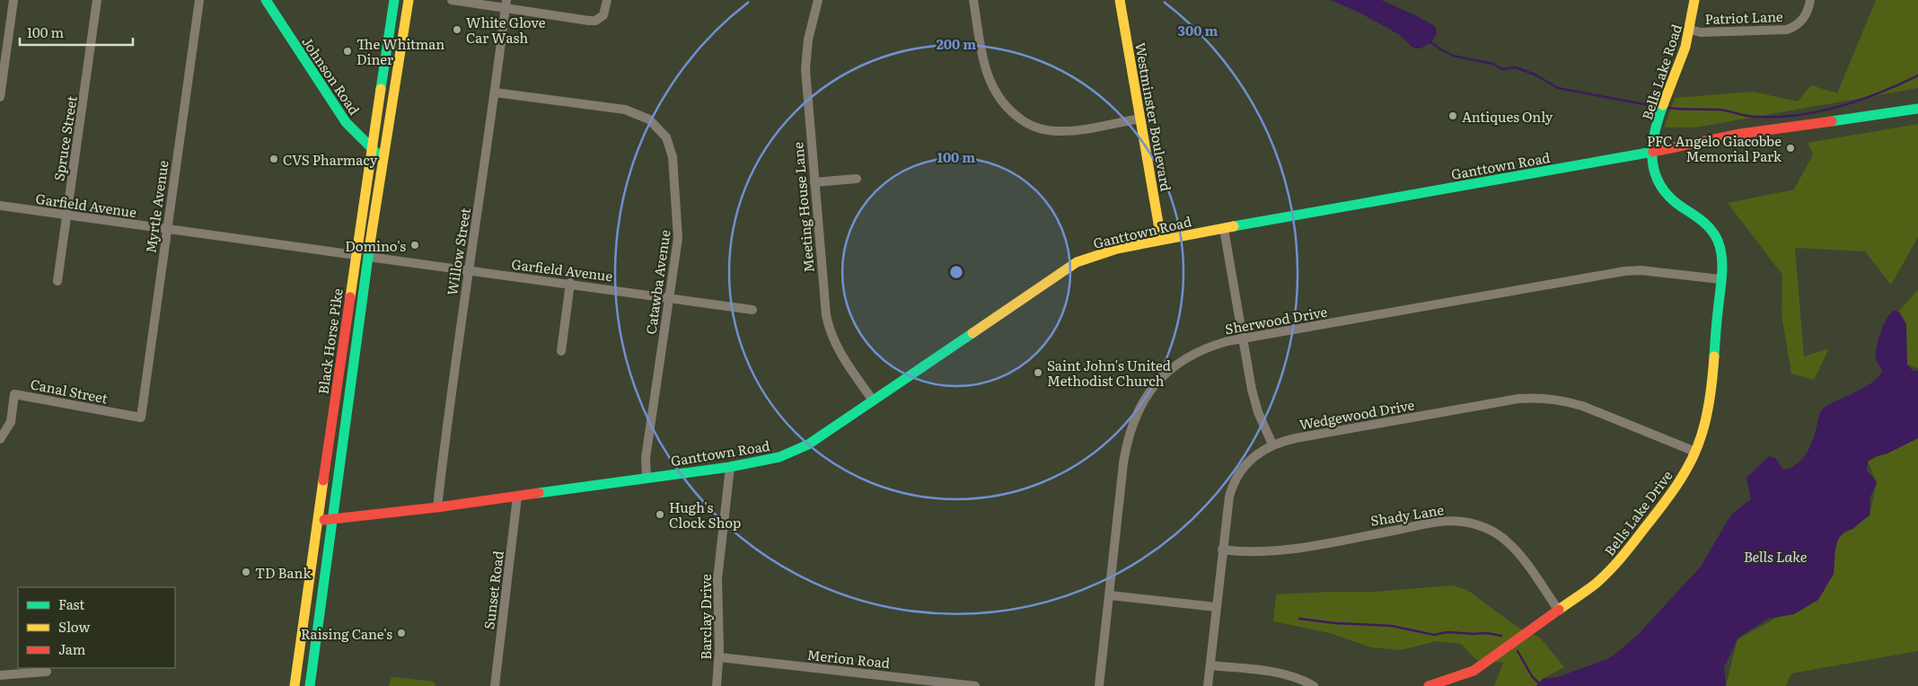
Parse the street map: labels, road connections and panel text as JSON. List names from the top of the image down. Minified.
{"streets":{"main road":["Bells Lake Road","Johnson Road","Westminster Boulevard","Ganttown Road","Black Horse Pike","Bells Lake Drive"],"street":["Patriot Lane","Spruce Street","Garfield Avenue","Myrtle Avenue","Meeting House Lane","Willow Street","Catawba Avenue","Sherwood Drive","Canal Street","Wedgewood Drive","Shady Lane","Sunset Road","Barclay Drive","Merion Road"]},"crossings":[["Patriot Lane","Bells Lake Road"],["Bells Lake Road","Ganttown Road"],["Bells Lake Road","Bells Lake Drive"],["Johnson Road","Black Horse Pike"],["Westminster Boulevard","Ganttown Road"],["Spruce Street","Garfield Avenue"],["Ganttown Road","Meeting House Lane"],["Ganttown Road","Willow Street"],["Ganttown Road","Catawba Avenue"],["Ganttown Road","Black Horse Pike"],["Ganttown Road","Bells Lake Drive"],["Ganttown Road","Sunset Road"],["Ganttown Road","Barclay Drive"],["Garfield Avenue","Myrtle Avenue"],["Garfield Avenue","Willow Street"],["Garfield Avenue","Catawba Avenue"],["Garfield Avenue","Black Horse Pike"],["Myrtle Avenue","Canal Street"],["Willow Street","Catawba Avenue"],["Sherwood Drive","Bells Lake Drive"],["Wedgewood Drive","Bells Lake Drive"],["Wedgewood Drive","Shady Lane"],["Bells Lake Drive","Shady Lane"],["Barclay Drive","Merion Road"]],"water":["Bells Lake"],"places":["White Glove Car Wash","The Whitman Diner","Antiques Only","PFC Angelo Giacobbe Memorial Park","CVS Pharmacy","Domino's","Saint John's United Methodist Church","Hugh's Clock Shop","TD Bank","Raising Cane's"],"legend":["Fast","Slow","Jam"],"scale_bar":"100 m","rings":["300 m","200 m","100 m"]}
